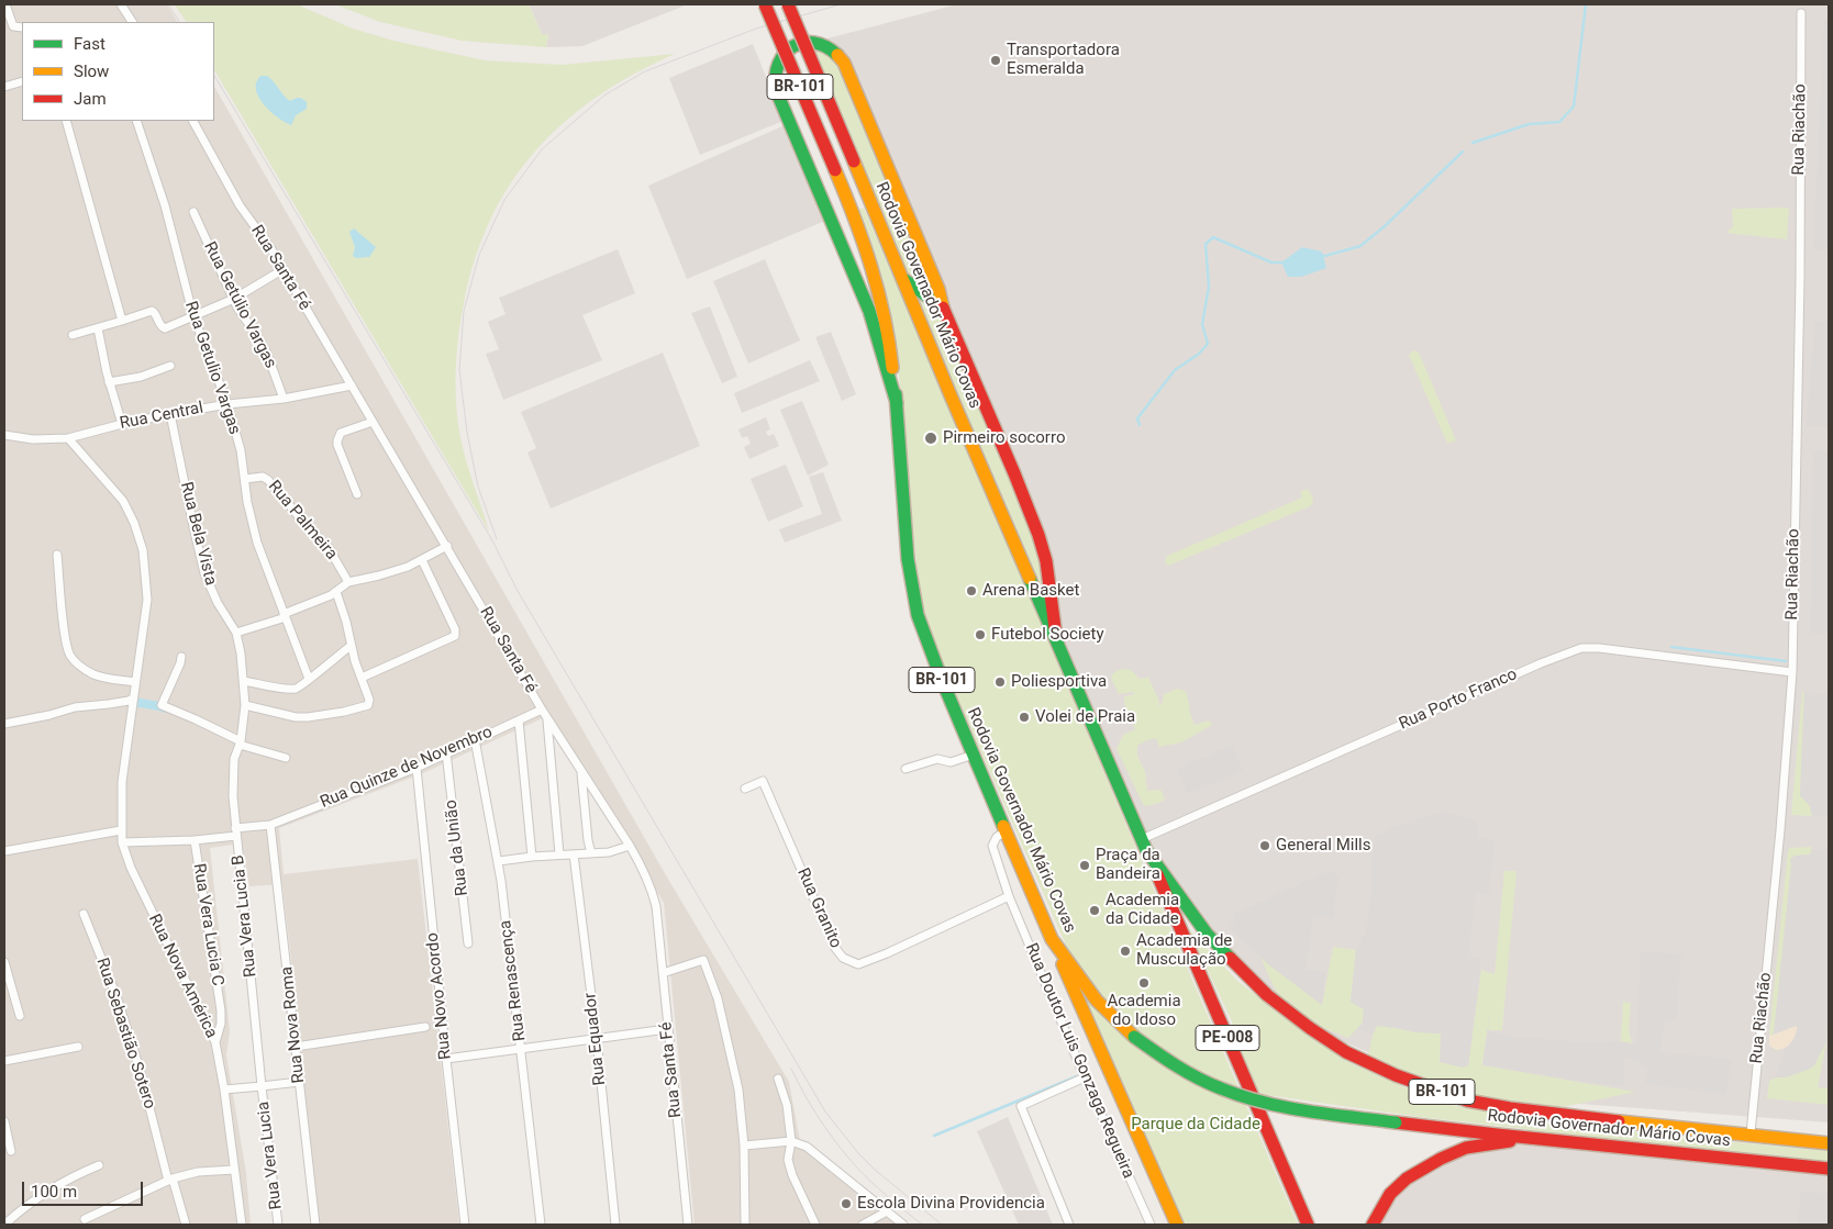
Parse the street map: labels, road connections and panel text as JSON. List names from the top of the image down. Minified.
{"streets":{"highway":["BR-101","Rodovia Governador Mário Covas","PE-008"],"street":["Rua Riachão","Rua Santa Fé","Rua Getúlio Vargas","Rua Getulio Vargas","Rua Central","Rua Palmeira","Rua Bela Vista","Rua Porto Franco","Rua Quinze de Novembro","Rua da União","Rua Granito","Rua Vera Lucia B","Rua Vera Lucia C","Rua Nova América","Rua Renascença","Rua Novo Acordo","Rua Nova Roma","Rua Sebastião Sotero","Rua Equador","Rua Doutor Luis Gonzaga Regueira","Rua Vera Lucia"]},"crossings":[["Rua Riachão","Rodovia Governador Mário Covas"],["Rua Riachão","Rua Porto Franco"],["Rua Santa Fé","Rua Central"],["Rua Santa Fé","Rua Quinze de Novembro"],["Rodovia Governador Mário Covas","Rua Porto Franco"],["Rodovia Governador Mário Covas","PE-008"],["Rodovia Governador Mário Covas","Rua Doutor Luis Gonzaga Regueira"],["Rua Getúlio Vargas","Rua Central"],["Rua Getulio Vargas","Rua Central"],["Rua Getulio Vargas","Rua Palmeira"],["Rua Central","Rua Bela Vista"],["Rua Central","Rua Nova América"],["Rua Bela Vista","Rua Vera Lucia B"],["Rua Porto Franco","PE-008"],["Rua Quinze de Novembro","Rua da União"],["Rua Quinze de Novembro","Rua Vera Lucia B"],["Rua Quinze de Novembro","Rua Vera Lucia C"],["Rua Quinze de Novembro","Rua Nova América"],["Rua Quinze de Novembro","Rua Renascença"],["Rua Quinze de Novembro","Rua Novo Acordo"],["Rua Quinze de Novembro","Rua Nova Roma"],["Rua Granito","Rua Doutor Luis Gonzaga Regueira"],["Rua Vera Lucia B","Rua Vera Lucia"],["Rua Vera Lucia C","Rua Nova América"]],"parks":["Parque da Cidade"],"places":["Transportadora Esmeralda","Pirmeiro socorro","Arena Basket","Futebol Society","Poliesportiva","Volei de Praia","General Mills","Praça da Bandeira","Academia da Cidade","Academia de Musculação","Academia do Idoso","Escola Divina Providencia"],"legend":["Fast","Slow","Jam"],"scale_bar":"100 m"}
